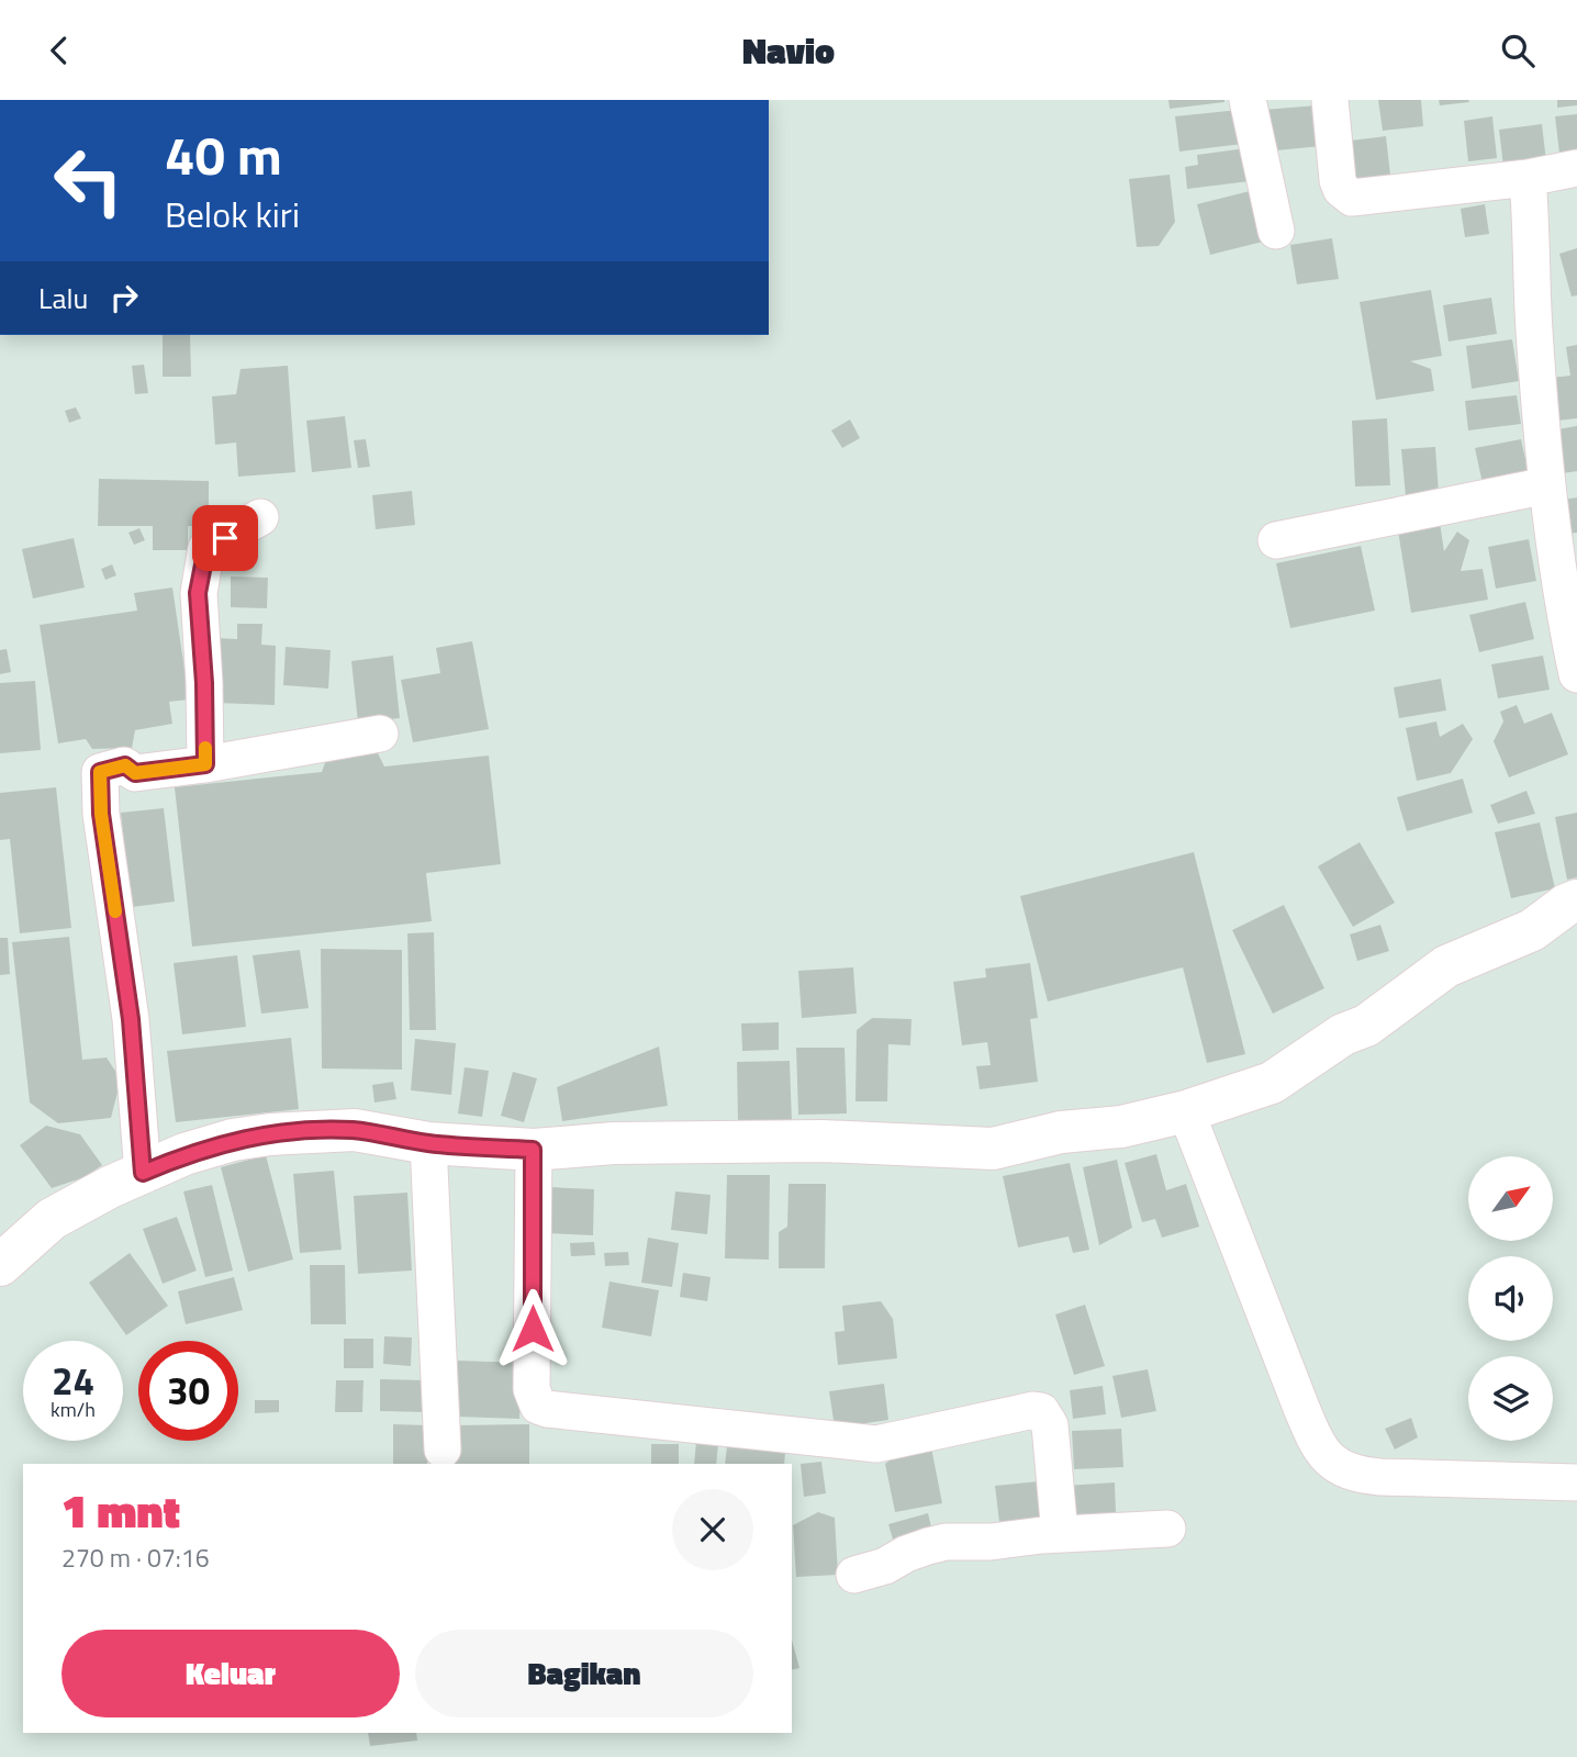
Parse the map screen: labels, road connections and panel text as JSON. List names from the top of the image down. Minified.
{"north":"top right","page":{"header":"Navio","turn":["40 m","Belok kiri"],"then":"Lalu","speed":"24 km/h","limit":"30","heading":["1 mnt","270 m · 07:16"],"buttons":["Keluar","Bagikan"]}}
